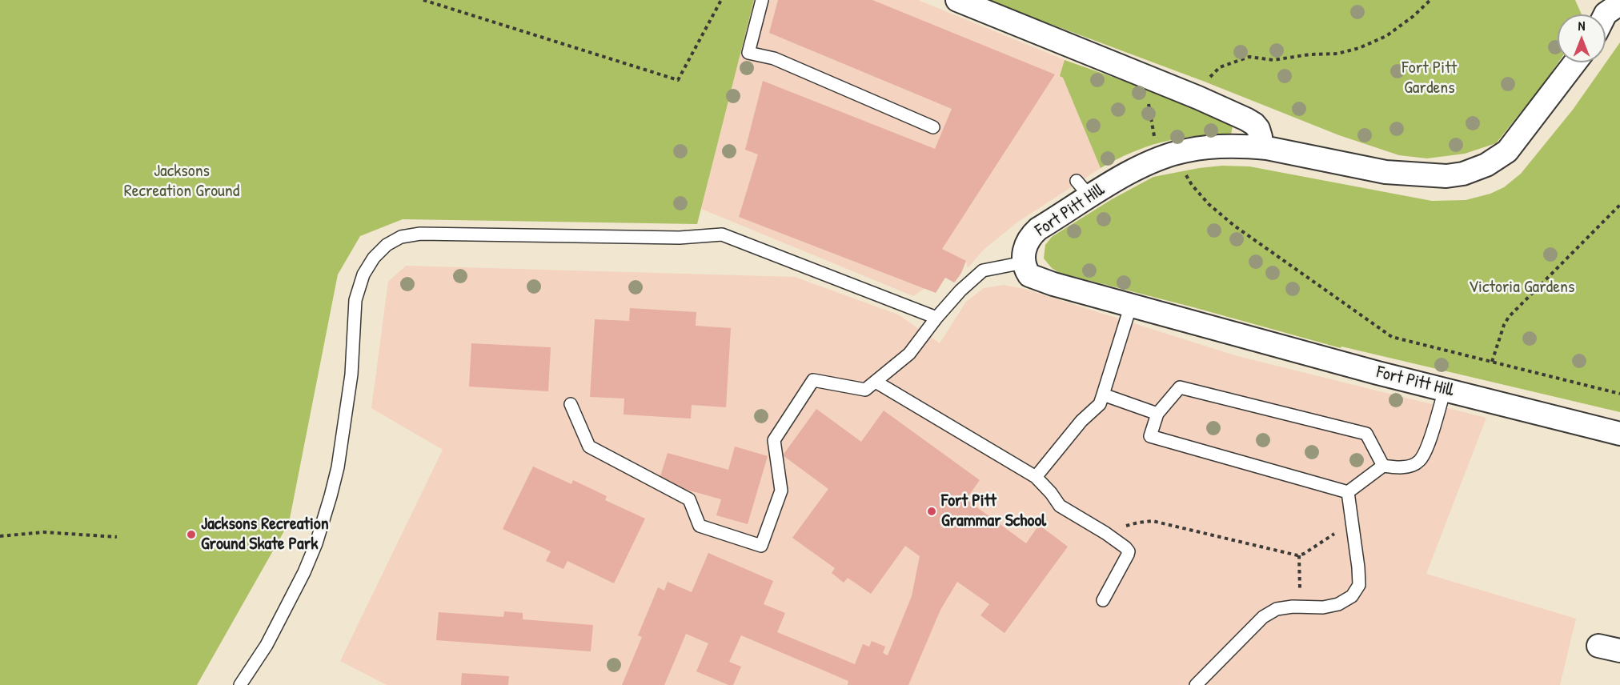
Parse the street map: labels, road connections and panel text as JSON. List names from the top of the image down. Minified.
{"streets":{"street":["Fort Pitt Hill"]},"parks":["Fort Pitt Gardens","Jacksons Recreation Ground","Victoria Gardens"],"places":["Fort Pitt Grammar School","Jacksons Recreation Ground Skate Park"],"north":"top"}
